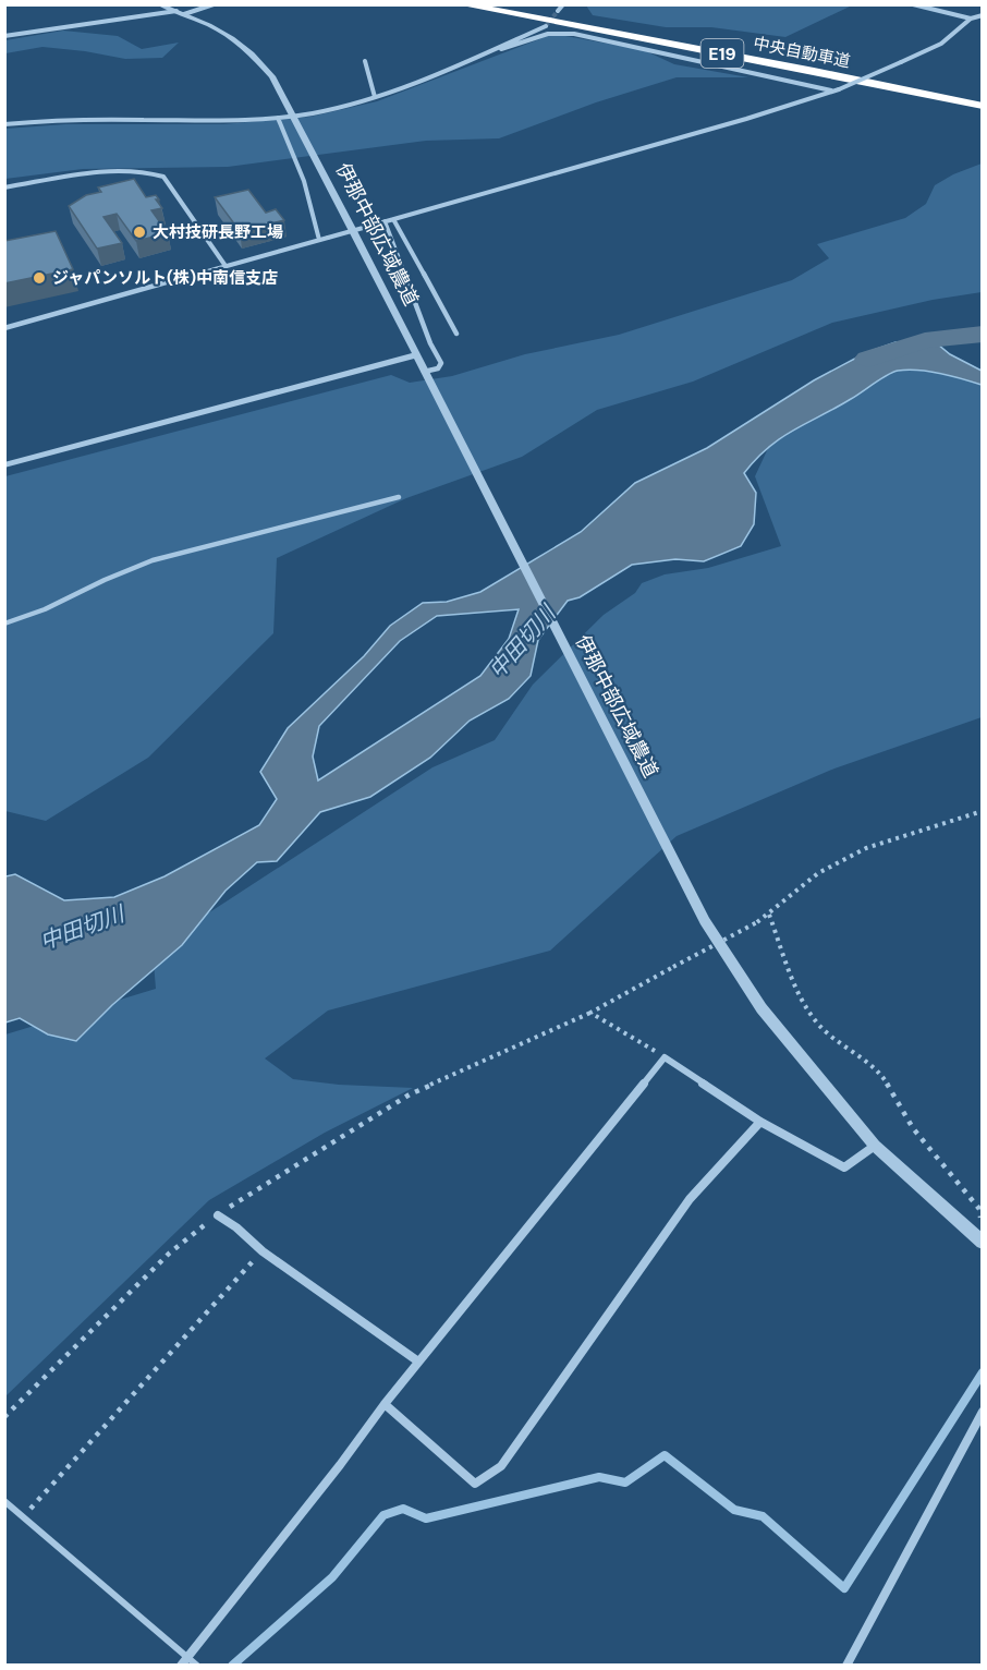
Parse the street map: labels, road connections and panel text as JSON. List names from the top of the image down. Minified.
{"streets":{"highway":["中央自動車道","E19"],"street":["伊那中部広域農道"]},"water":["中田切川"],"places":["大村技研長野工場","ジャパンソルト(株)中南信支店"]}
